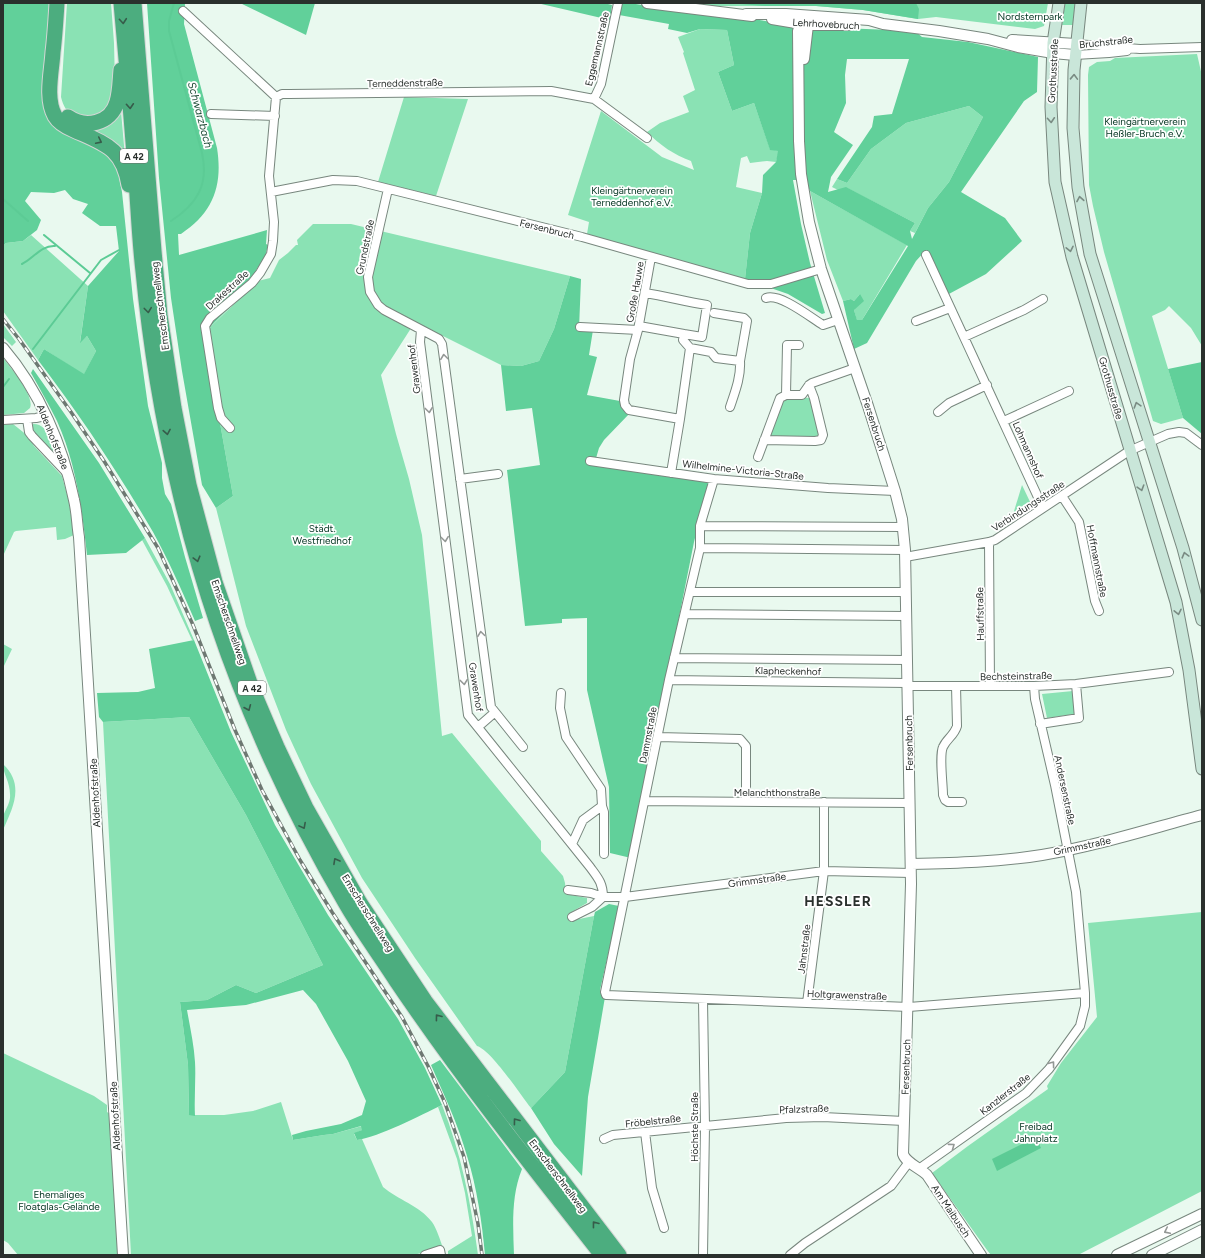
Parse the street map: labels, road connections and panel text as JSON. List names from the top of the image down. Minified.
{"streets":{"highway":["A 42","Emscherschnellweg"],"main road":["Grothusstraße"],"street":["Lehrhovebruch","Bruchstraße","Eggemannstraße","Terneddenstraße","Fersenbruch","Grundstraße","Drakestraße","Große Hauwe","Grawenhof","Aldenhofstraße","Lohmannshof","Wilhelmine-Victoria-Straße","Verbindungsstraße","Hoffmannstraße","Hauffstraße","Klapheckenhof","Bechsteinstraße","Dammstraße","Andersenstraße","Melanchthonstraße","Grimmstraße","Jahnstraße","Holtgrawenstraße","Kanzlerstraße","Pfalzstraße","Fröbelstraße","Höchste Straße","Am Maibusch"]},"crossings":[["Lehrhovebruch","Bruchstraße"],["Lehrhovebruch","Grothusstraße"],["Lehrhovebruch","Fersenbruch"],["Bruchstraße","Grothusstraße"],["Eggemannstraße","Terneddenstraße"],["Grothusstraße","Verbindungsstraße"],["Terneddenstraße","Drakestraße"],["Fersenbruch","Grundstraße"],["Fersenbruch","Drakestraße"],["Fersenbruch","Große Hauwe"],["Fersenbruch","Wilhelmine-Victoria-Straße"],["Fersenbruch","Verbindungsstraße"],["Fersenbruch","Klapheckenhof"],["Fersenbruch","Bechsteinstraße"],["Fersenbruch","Melanchthonstraße"],["Fersenbruch","Grimmstraße"],["Fersenbruch","Holtgrawenstraße"],["Fersenbruch","Pfalzstraße"],["Grundstraße","Grawenhof"],["Grawenhof","Grimmstraße"],["Lohmannshof","Verbindungsstraße"],["Wilhelmine-Victoria-Straße","Dammstraße"],["Verbindungsstraße","Hoffmannstraße"],["Verbindungsstraße","Hauffstraße"],["Hauffstraße","Bechsteinstraße"],["Klapheckenhof","Bechsteinstraße"],["Klapheckenhof","Dammstraße"],["Bechsteinstraße","Andersenstraße"],["Dammstraße","Melanchthonstraße"],["Dammstraße","Grimmstraße"],["Dammstraße","Holtgrawenstraße"],["Andersenstraße","Grimmstraße"],["Andersenstraße","Holtgrawenstraße"],["Andersenstraße","Kanzlerstraße"],["Melanchthonstraße","Jahnstraße"],["Grimmstraße","Jahnstraße"],["Jahnstraße","Holtgrawenstraße"],["Holtgrawenstraße","Kanzlerstraße"],["Holtgrawenstraße","Höchste Straße"],["Kanzlerstraße","Am Maibusch"],["Pfalzstraße","Fröbelstraße"],["Pfalzstraße","Höchste Straße"],["Fröbelstraße","Höchste Straße"]],"one_way":["Kanzlerstraße"],"districts":["HESSLER"],"water":["Schwarzbach"],"parks":["Nordsternpark","Kleingärtnerverein Heßler-Bruch e.V.","Kleingärtnerverein Terneddenhof e.V.","Städt. Westfriedhof","Freibad Jahnplatz","Ehemaliges Floatglas-Gelände"]}
